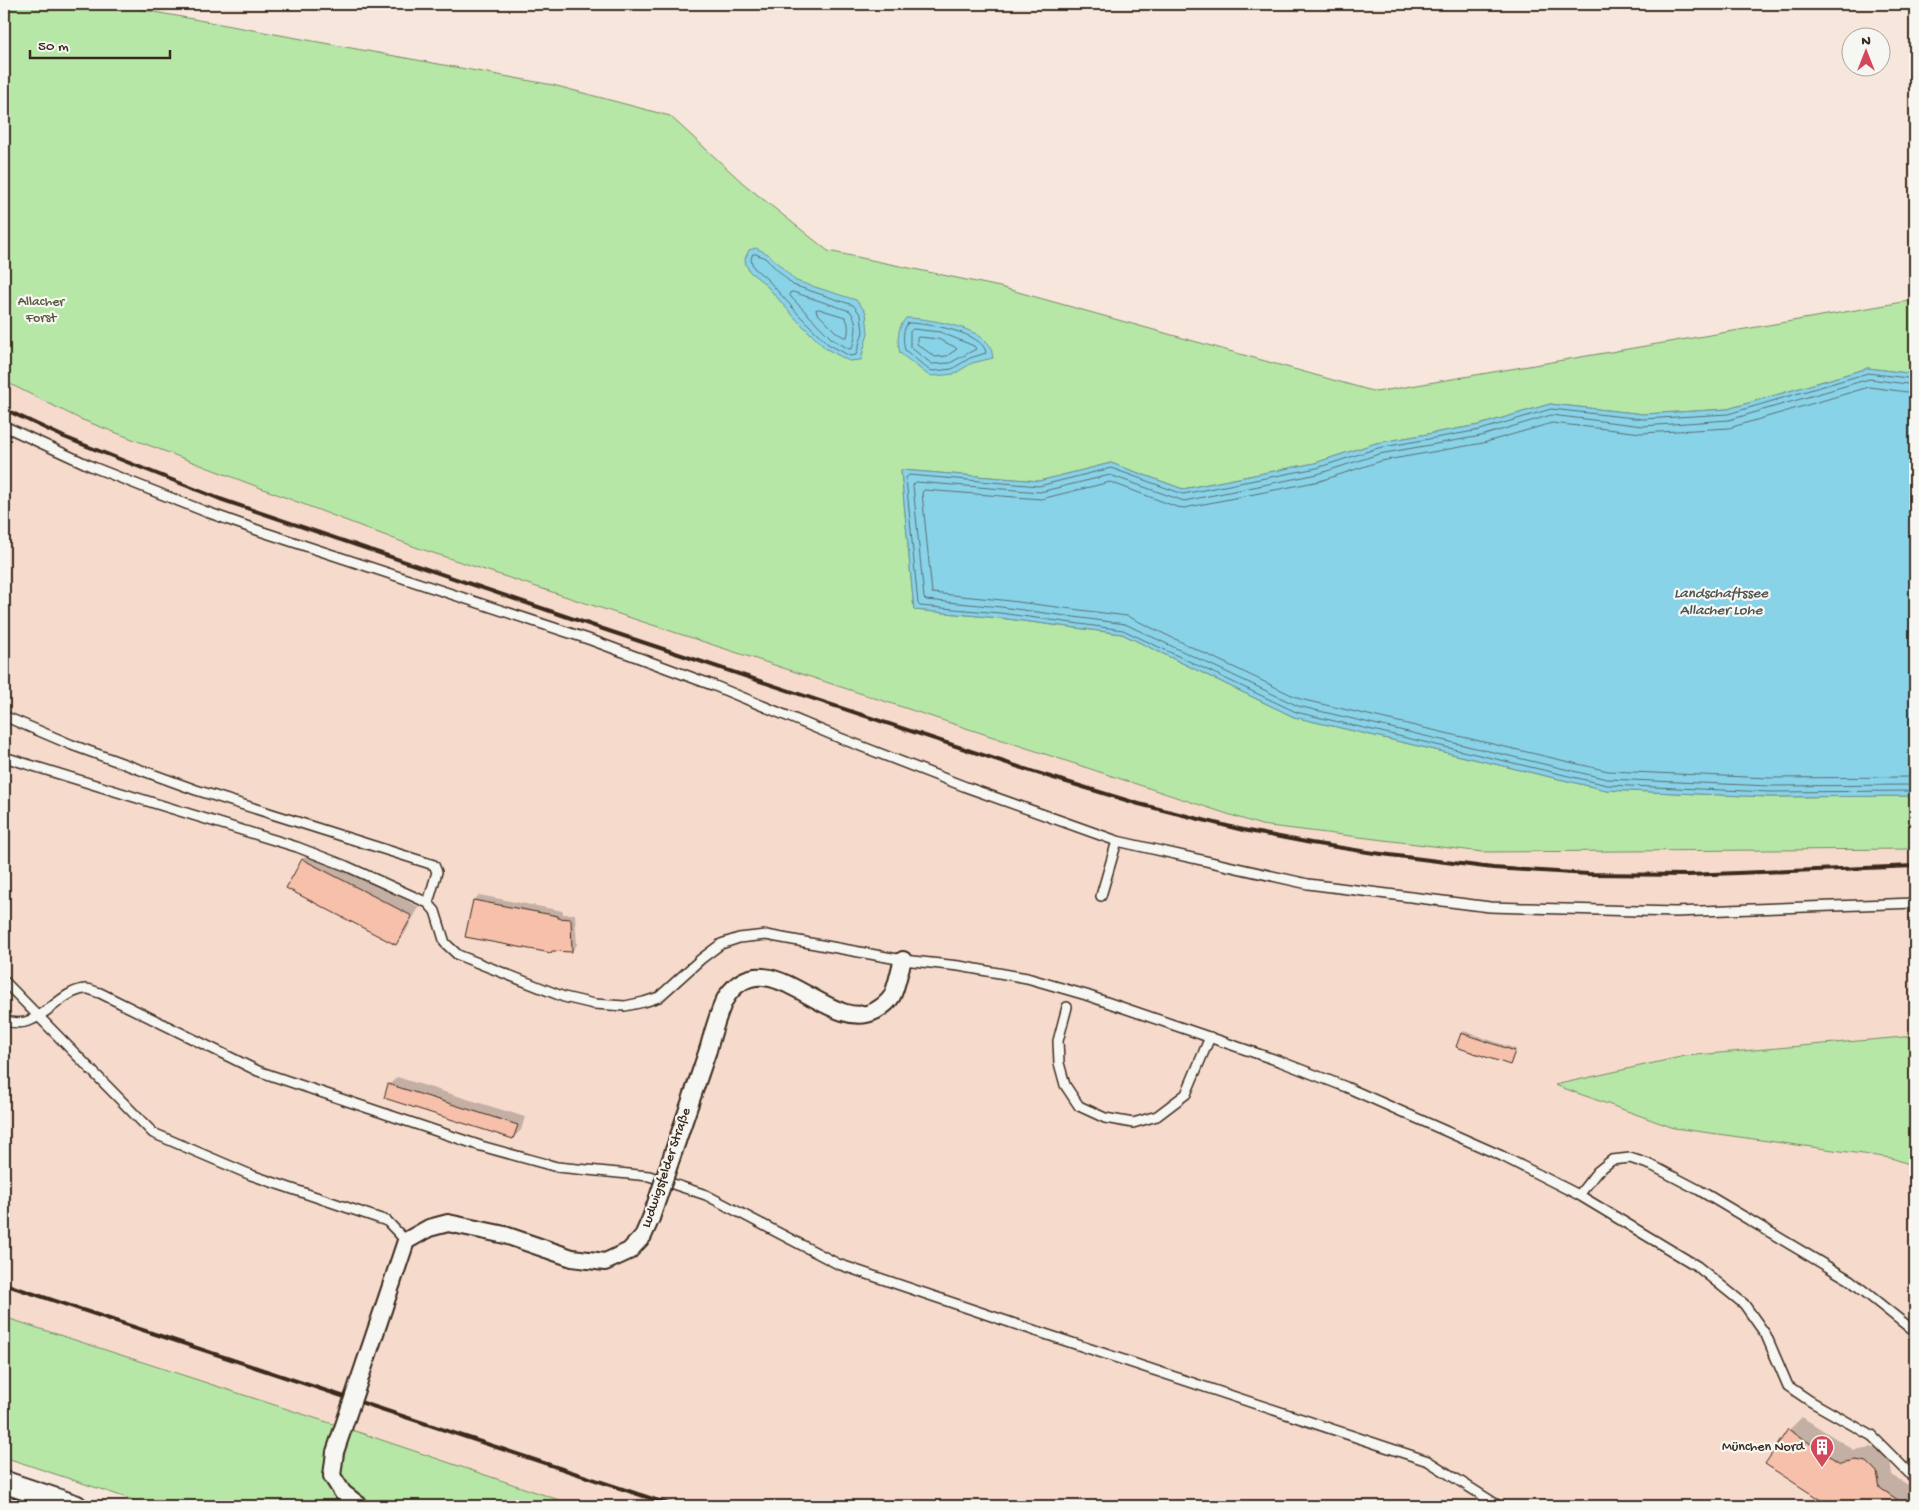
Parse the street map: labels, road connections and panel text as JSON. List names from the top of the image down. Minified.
{"streets":{"street":["Ludwigsfelder Straße"]},"water":["Landschaftssee Allacher Lohe"],"parks":["Allacher Forst"],"places":{"building":["München Nord"]},"scale_bar":"50 m","north":"top"}
